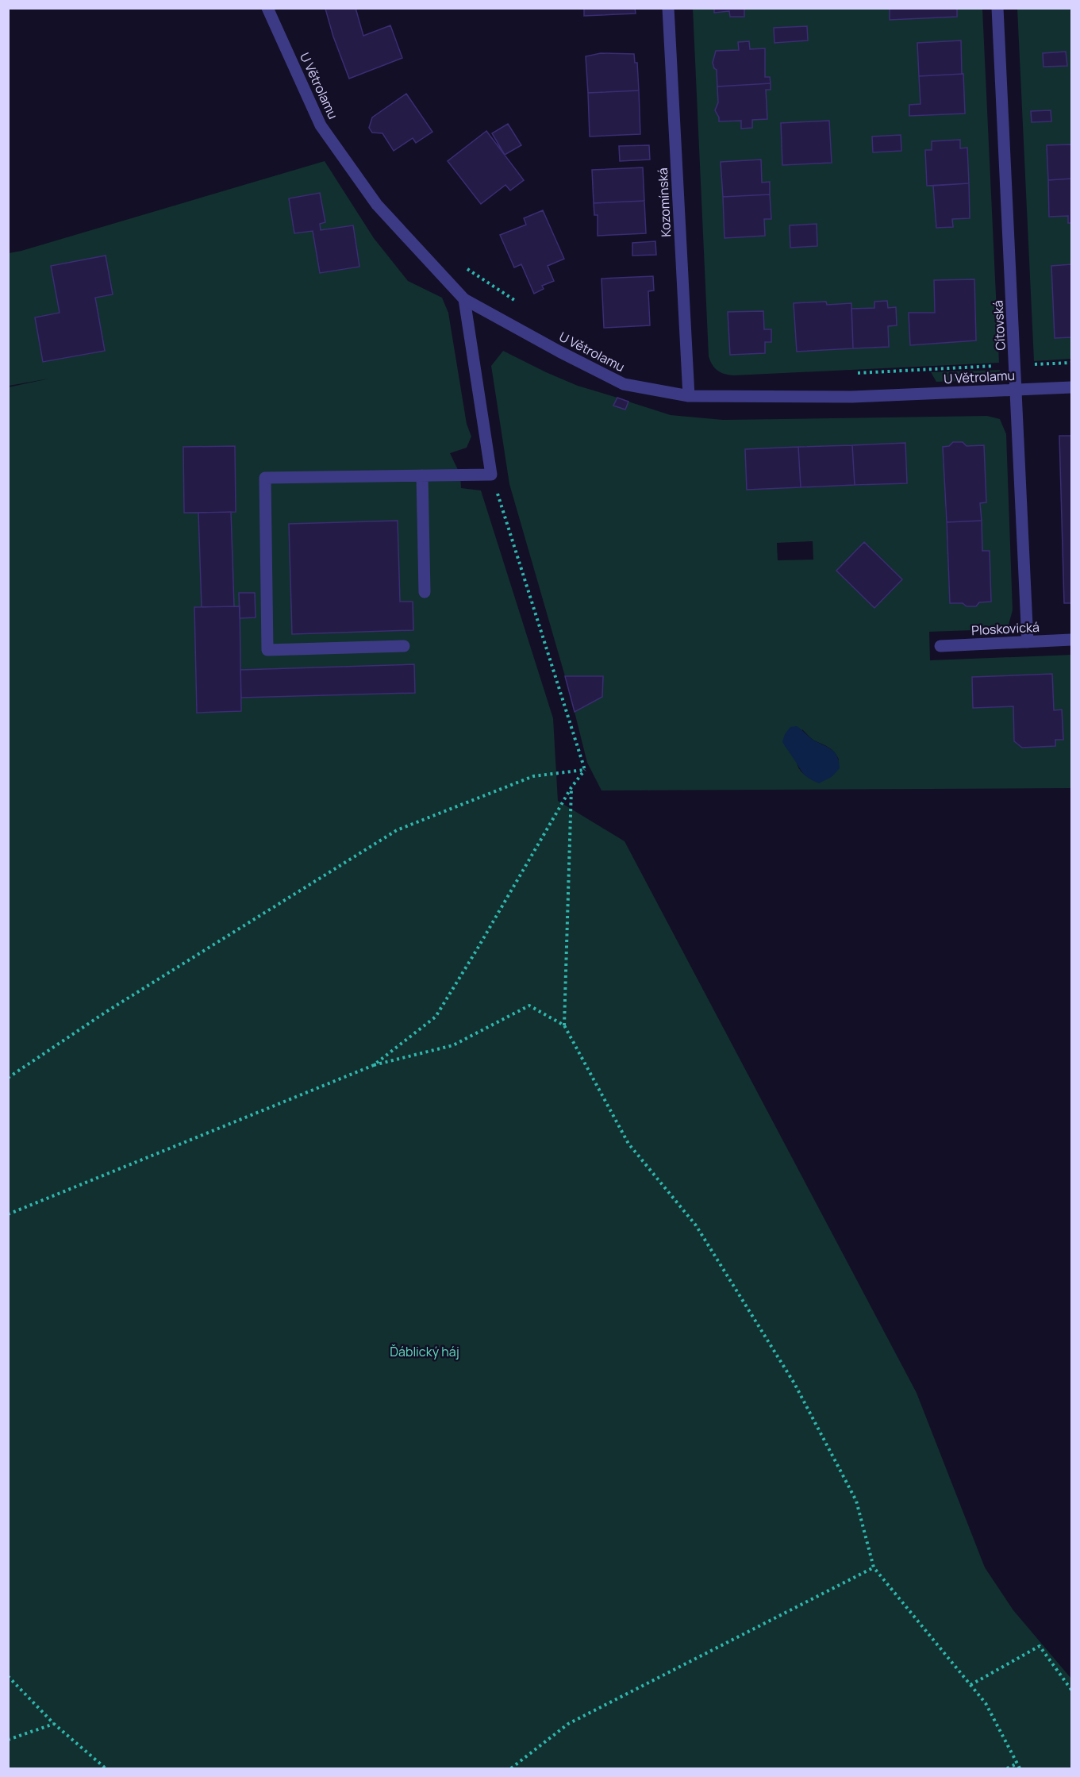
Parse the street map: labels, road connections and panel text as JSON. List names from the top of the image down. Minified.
{"streets":{"street":["U Větrolamu","Kozomínská","Cítovská","Ploskovická"]},"crossings":[["U Větrolamu","Kozomínská"],["U Větrolamu","Cítovská"],["Cítovská","Ploskovická"]],"parks":["Ďáblický háj"]}
